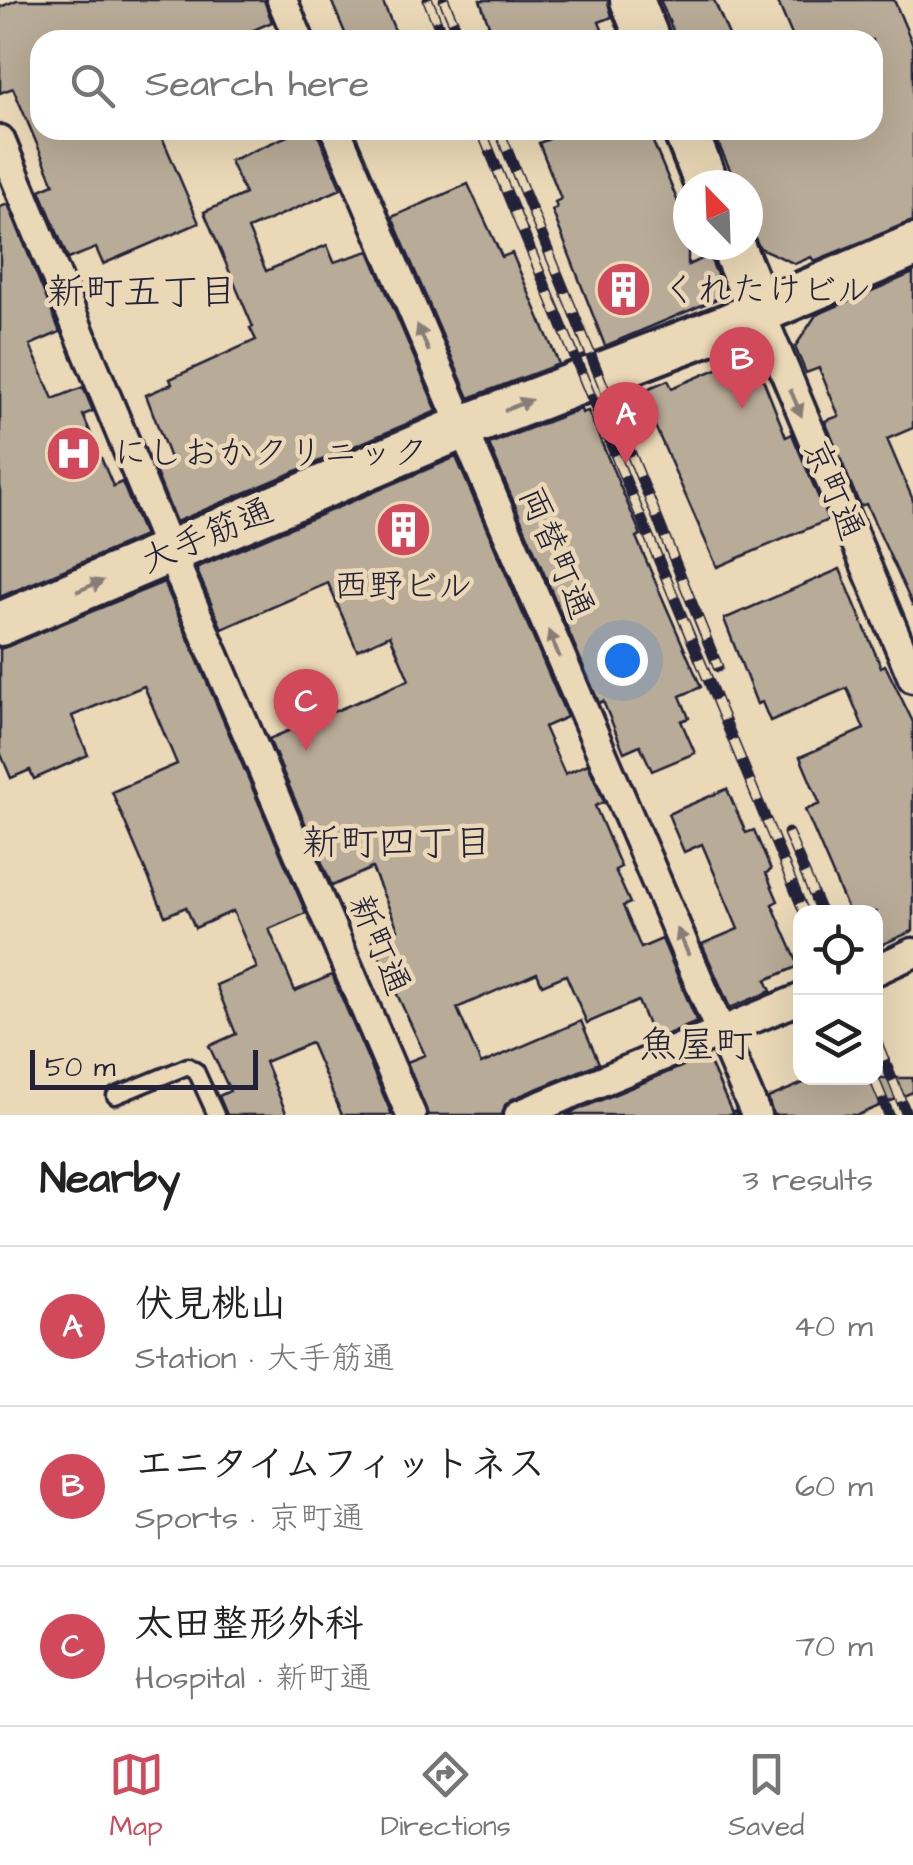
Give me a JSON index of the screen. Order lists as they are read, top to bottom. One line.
{"streets":{"main road":["京町通","大手筋通"],"street":["両替町通","新町通"]},"crossings":[["京町通","大手筋通"],["大手筋通","両替町通"],["大手筋通","新町通"]],"one_way":["京町通","大手筋通","両替町通"],"districts":["新町五丁目","新町四丁目","魚屋町"],"places":{"building":["くれたけビル","西野ビル"],"hospital":["にしおかクリニック"]},"scale_bar":"50 m","north":"top left","page":{"search":"Search here","pins":["B","A","C"],"scale":"50 m","heading":["Nearby","3 results"],"list":[{"mark":"A","name":"伏見桃山","note":"Station · 大手筋通","value":"40 m"},{"mark":"B","name":"エニタイムフィットネス","note":"Sports · 京町通","value":"60 m"},{"mark":"C","name":"太田整形外科","note":"Hospital · 新町通","value":"70 m"}],"nav":["Map","Directions","Saved"]}}
